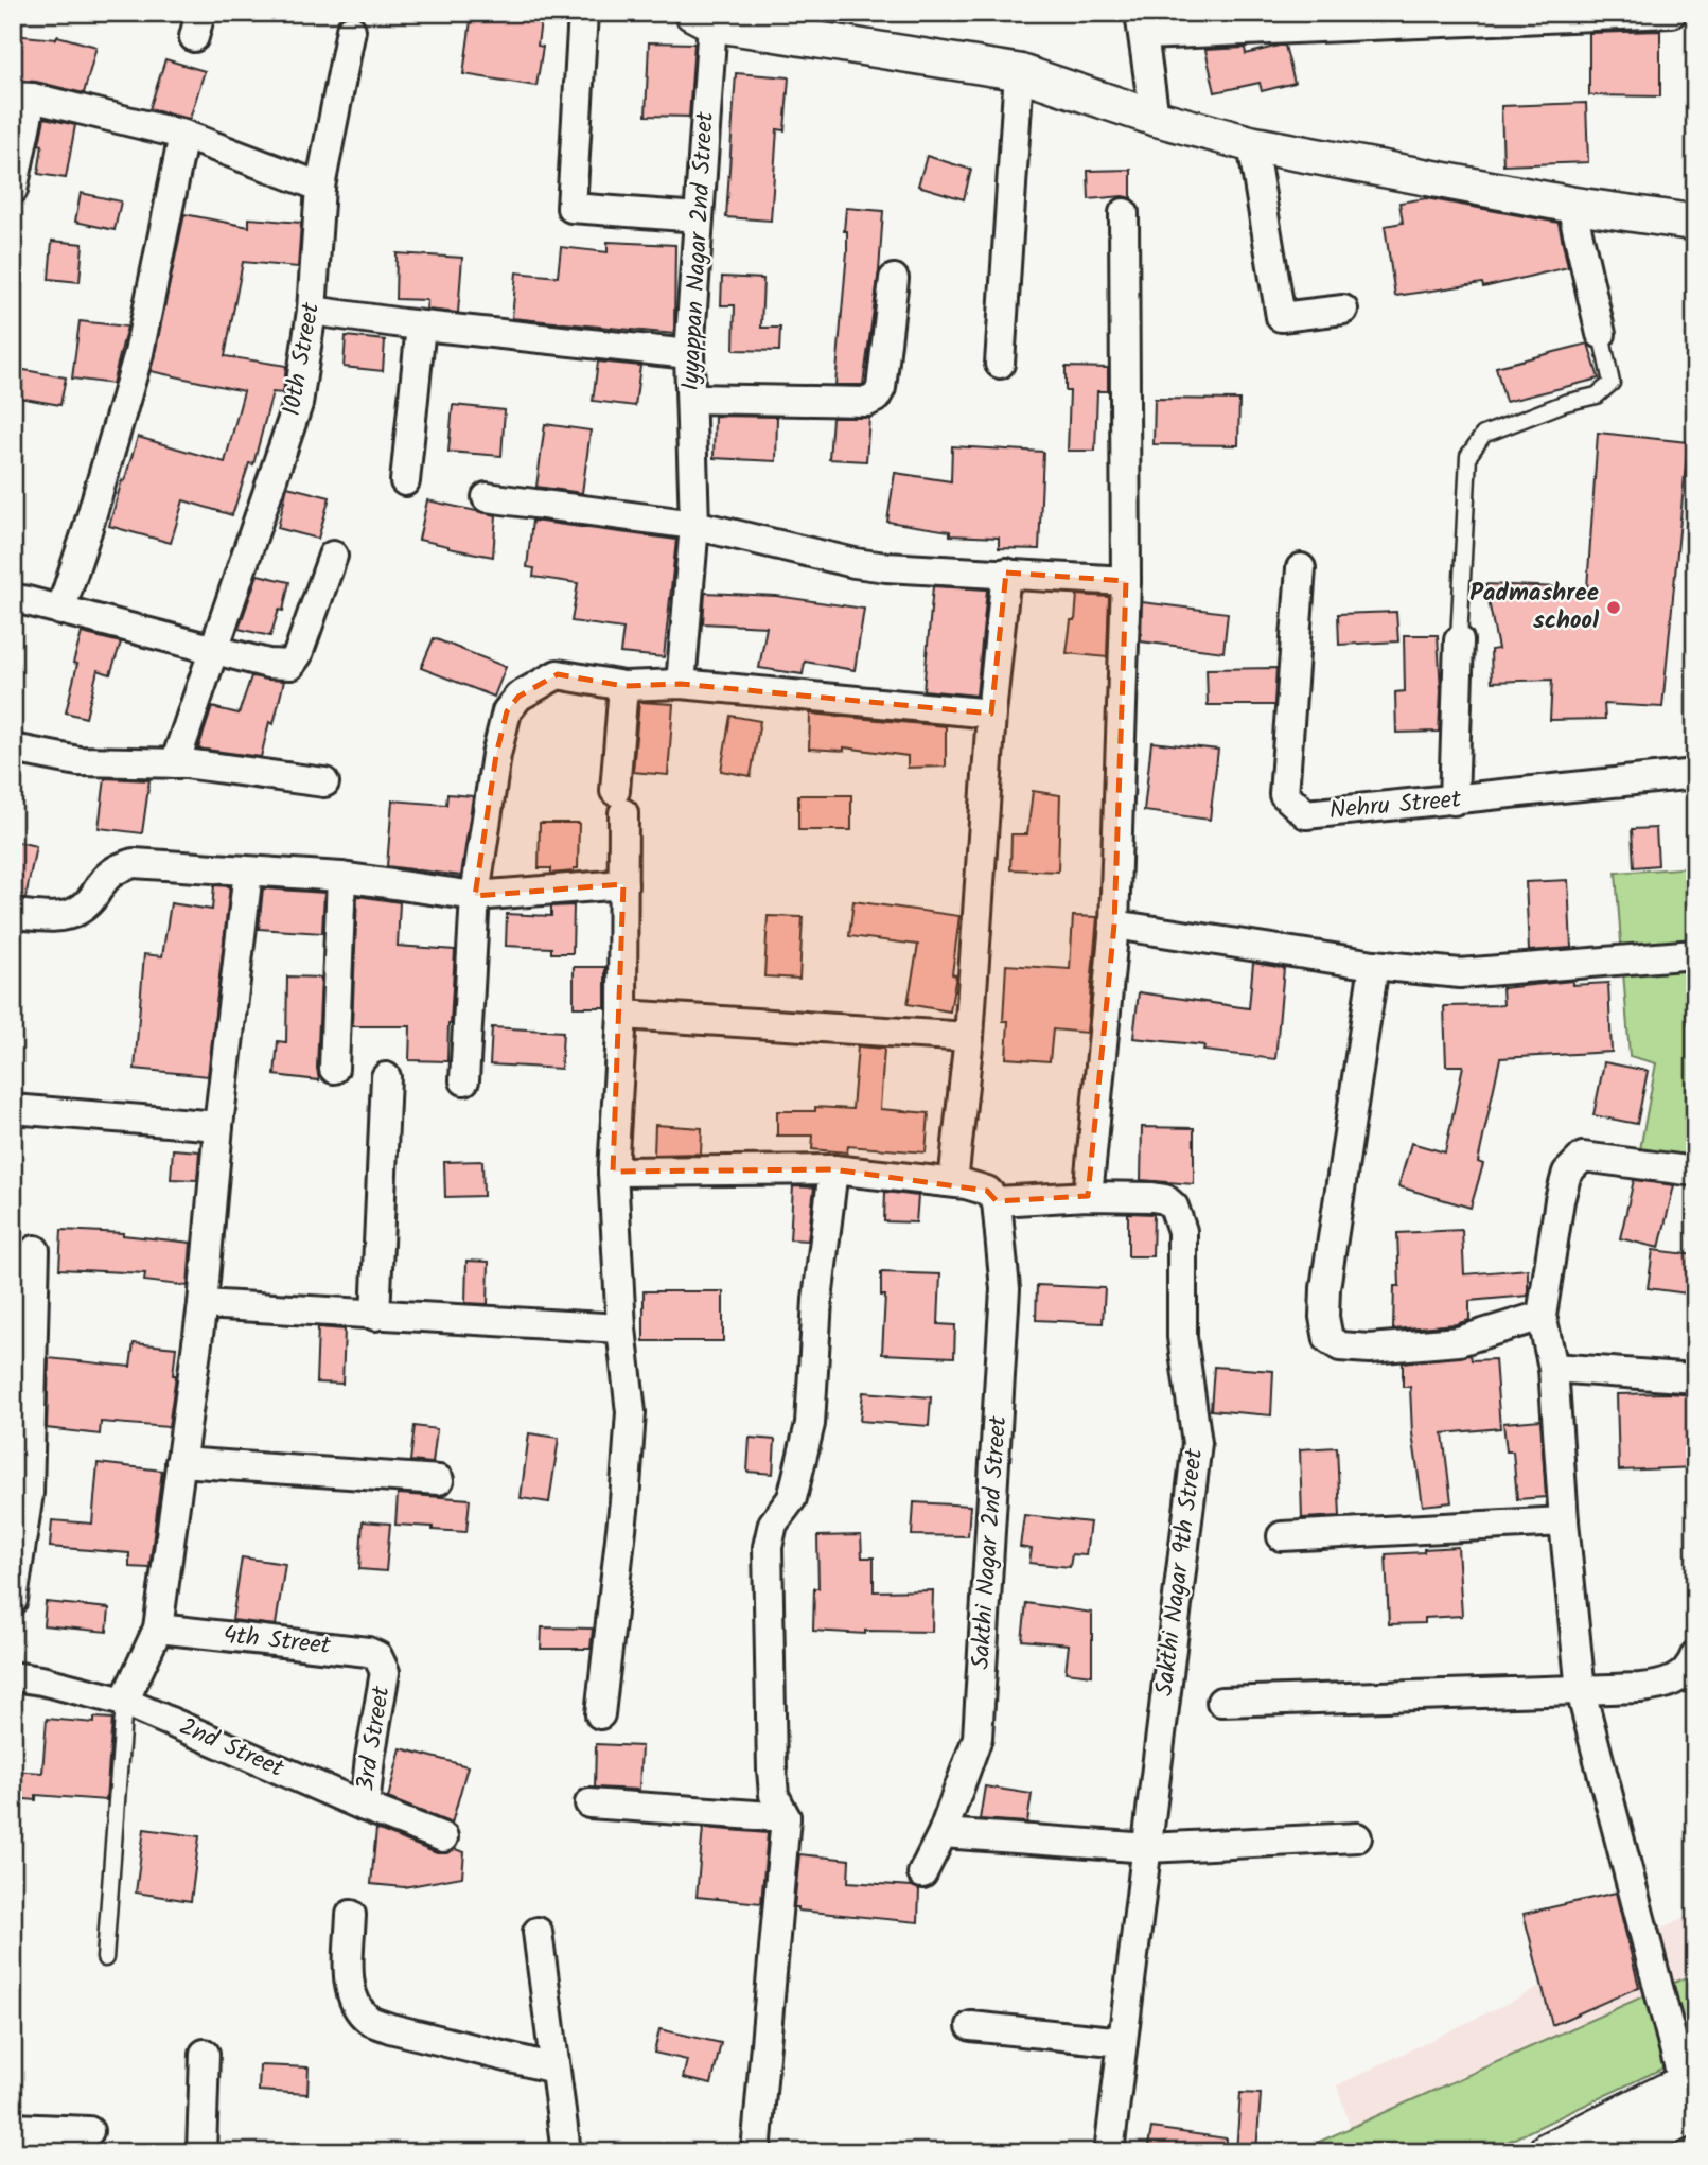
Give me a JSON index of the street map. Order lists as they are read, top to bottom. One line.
{"streets":{"street":["Iyyappan Nagar 2nd Street","10th Street","Nehru Street","Sakthi Nagar 2nd Street","Sakthi Nagar 9th Street","4th Street","3rd Street","2nd Street"]},"crossings":[["Sakthi Nagar 2nd Street","Sakthi Nagar 9th Street"],["4th Street","3rd Street"],["3rd Street","2nd Street"]],"places":["Padmashree school"]}
